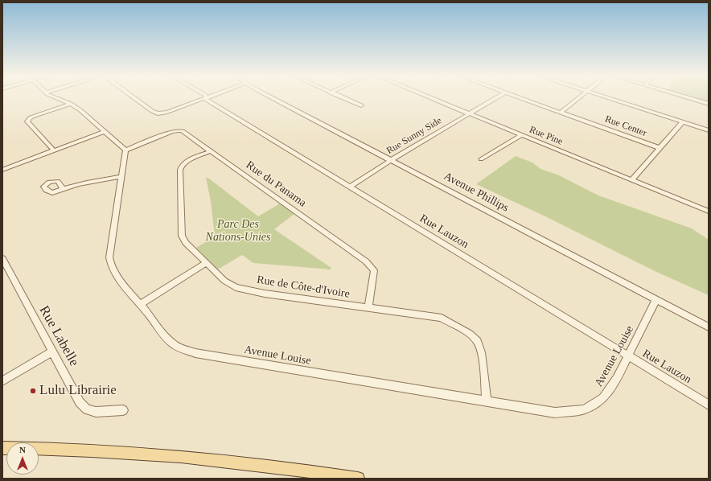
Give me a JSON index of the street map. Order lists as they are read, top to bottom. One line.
{"streets":{"street":["Rue Center","Rue Sunny Side","Rue Pine","Rue du Panama","Avenue Phillips","Rue Lauzon","Rue de Côte-d'Ivoire","Rue Labelle","Avenue Louise"]},"crossings":[["Rue Sunny Side","Rue Pine"],["Rue Sunny Side","Avenue Phillips"],["Rue Sunny Side","Rue Lauzon"],["Rue du Panama","Rue de Côte-d'Ivoire"],["Rue du Panama","Avenue Louise"],["Avenue Phillips","Avenue Louise"],["Rue Lauzon","Avenue Louise"],["Rue de Côte-d'Ivoire","Avenue Louise"]],"parks":["Parc Des Nations-Unies"],"places":["Lulu Librairie"],"north":"top"}
